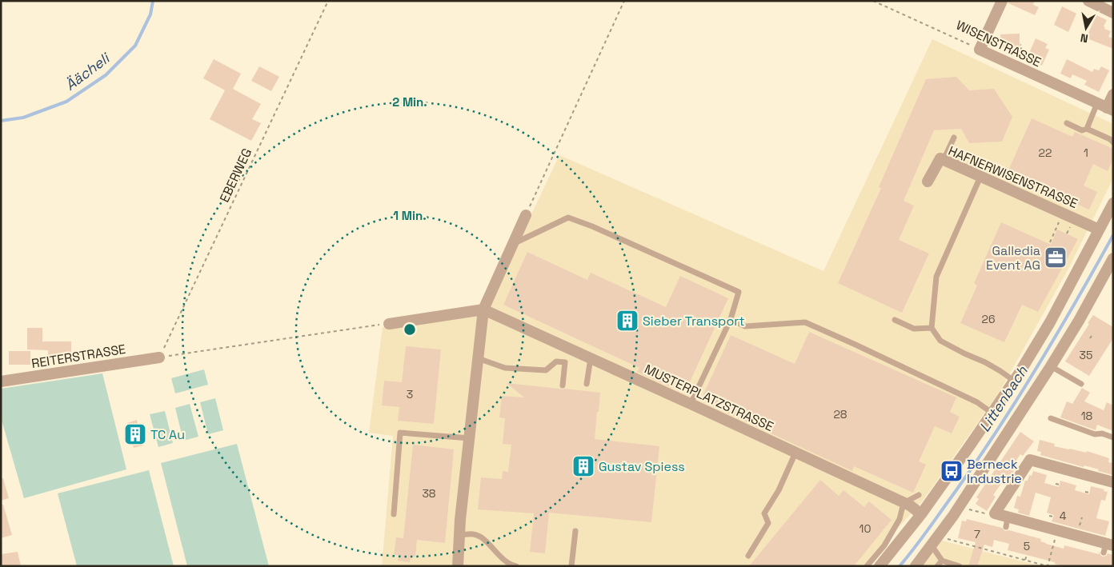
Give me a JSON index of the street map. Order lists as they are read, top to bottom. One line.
{"streets":{"street":["WISENSTRASSE","HAFNERWISENSTRASSE","REITERSTRASSE","MUSTERPLATZSTRASSE"],"path":["EBERWEG"]},"crossings":[["EBERWEG","REITERSTRASSE"]],"water":["Äächeli","Littenbach"],"places":{"office":["Galledia Event AG"],"building":["Sieber Transport","TC Au","Gustav Spiess"],"bus stop":["Berneck Industrie"]},"house_numbers":["22","1","26","35","3","28","18","38","4","10","7","5"],"north":"bottom","rings":["2 Min.","1 Min."]}
